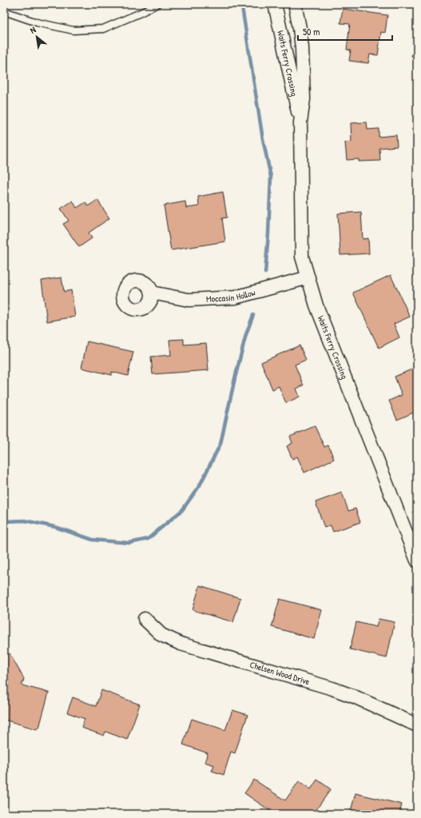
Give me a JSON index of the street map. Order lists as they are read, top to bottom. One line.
{"streets":{"street":["Waits Ferry Crossing","Moccasin Hollow","Chelsen Wood Drive"]},"crossings":[["Waits Ferry Crossing","Moccasin Hollow"]],"scale_bar":"50 m","north":"top left"}
